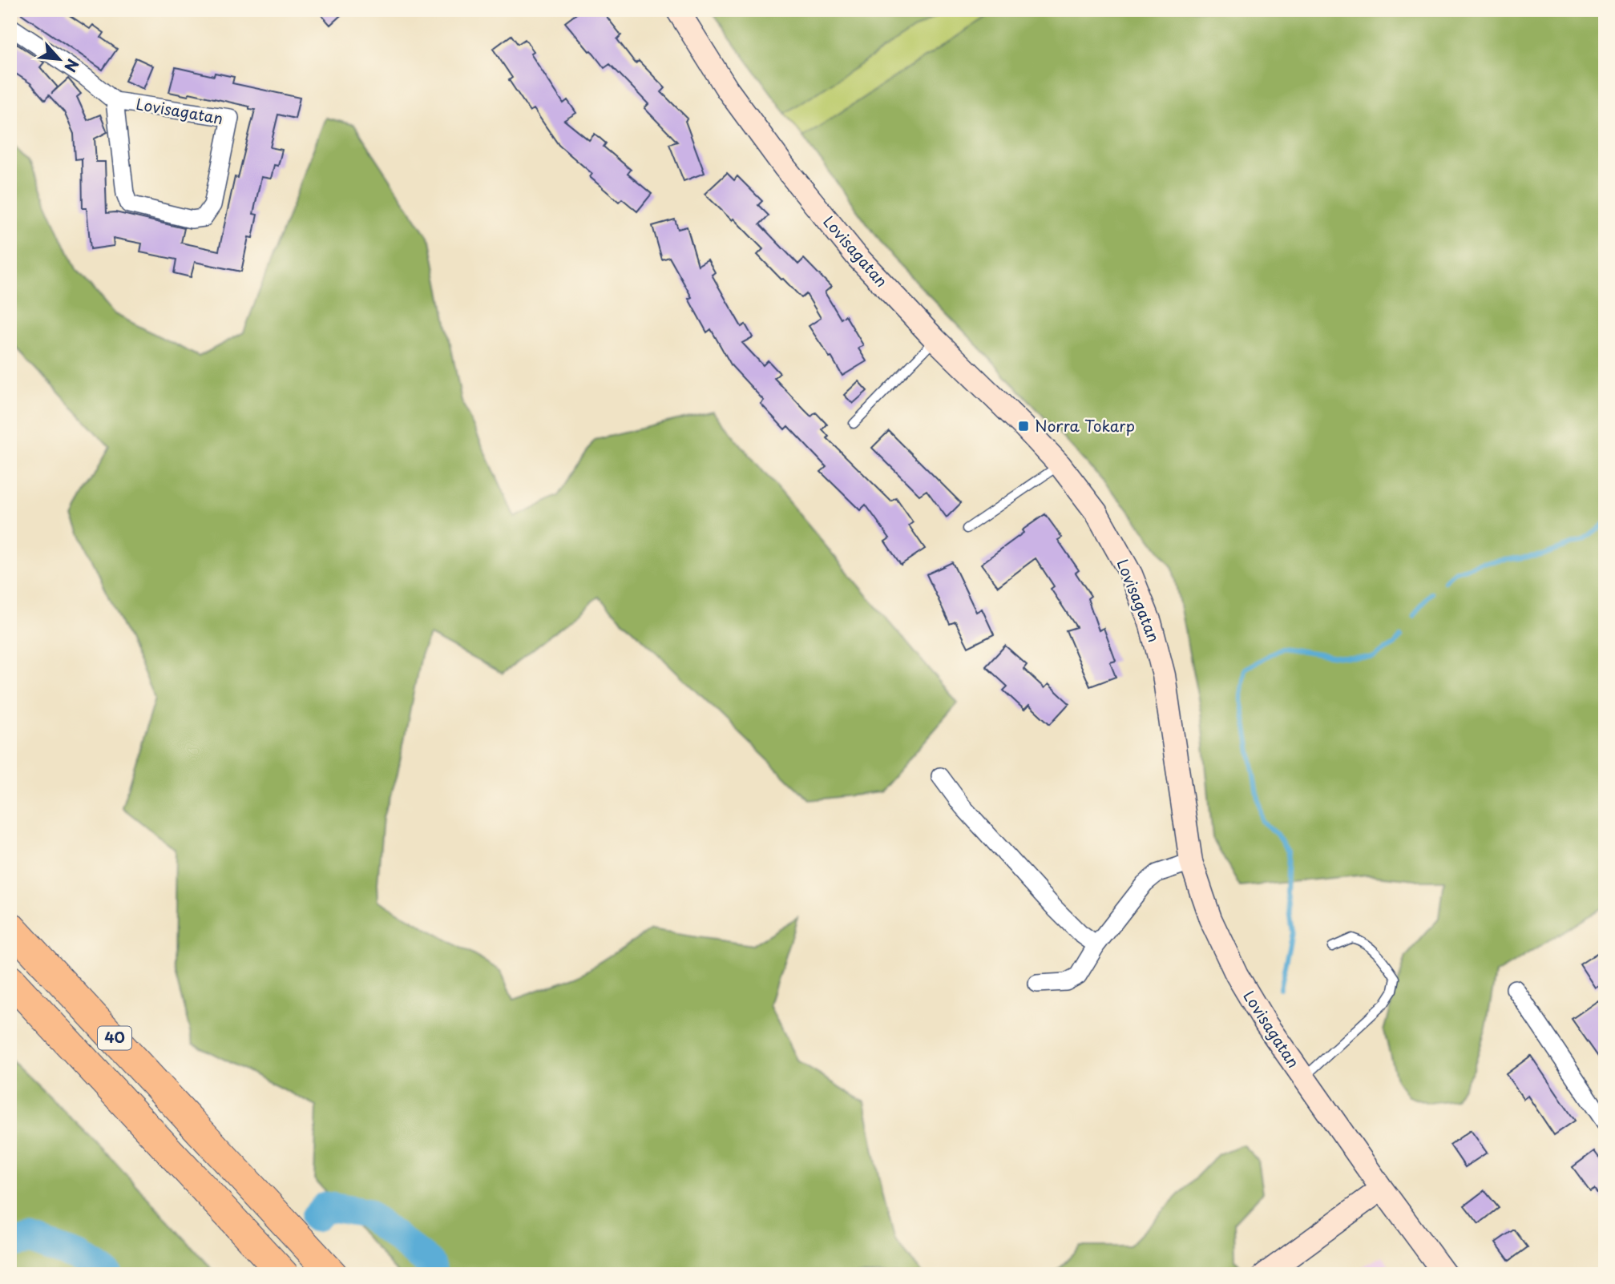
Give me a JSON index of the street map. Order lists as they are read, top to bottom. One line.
{"streets":{"highway":["40"],"street":["Lovisagatan"]},"places":{"transit":["Norra Tokarp"]},"north":"bottom right"}
